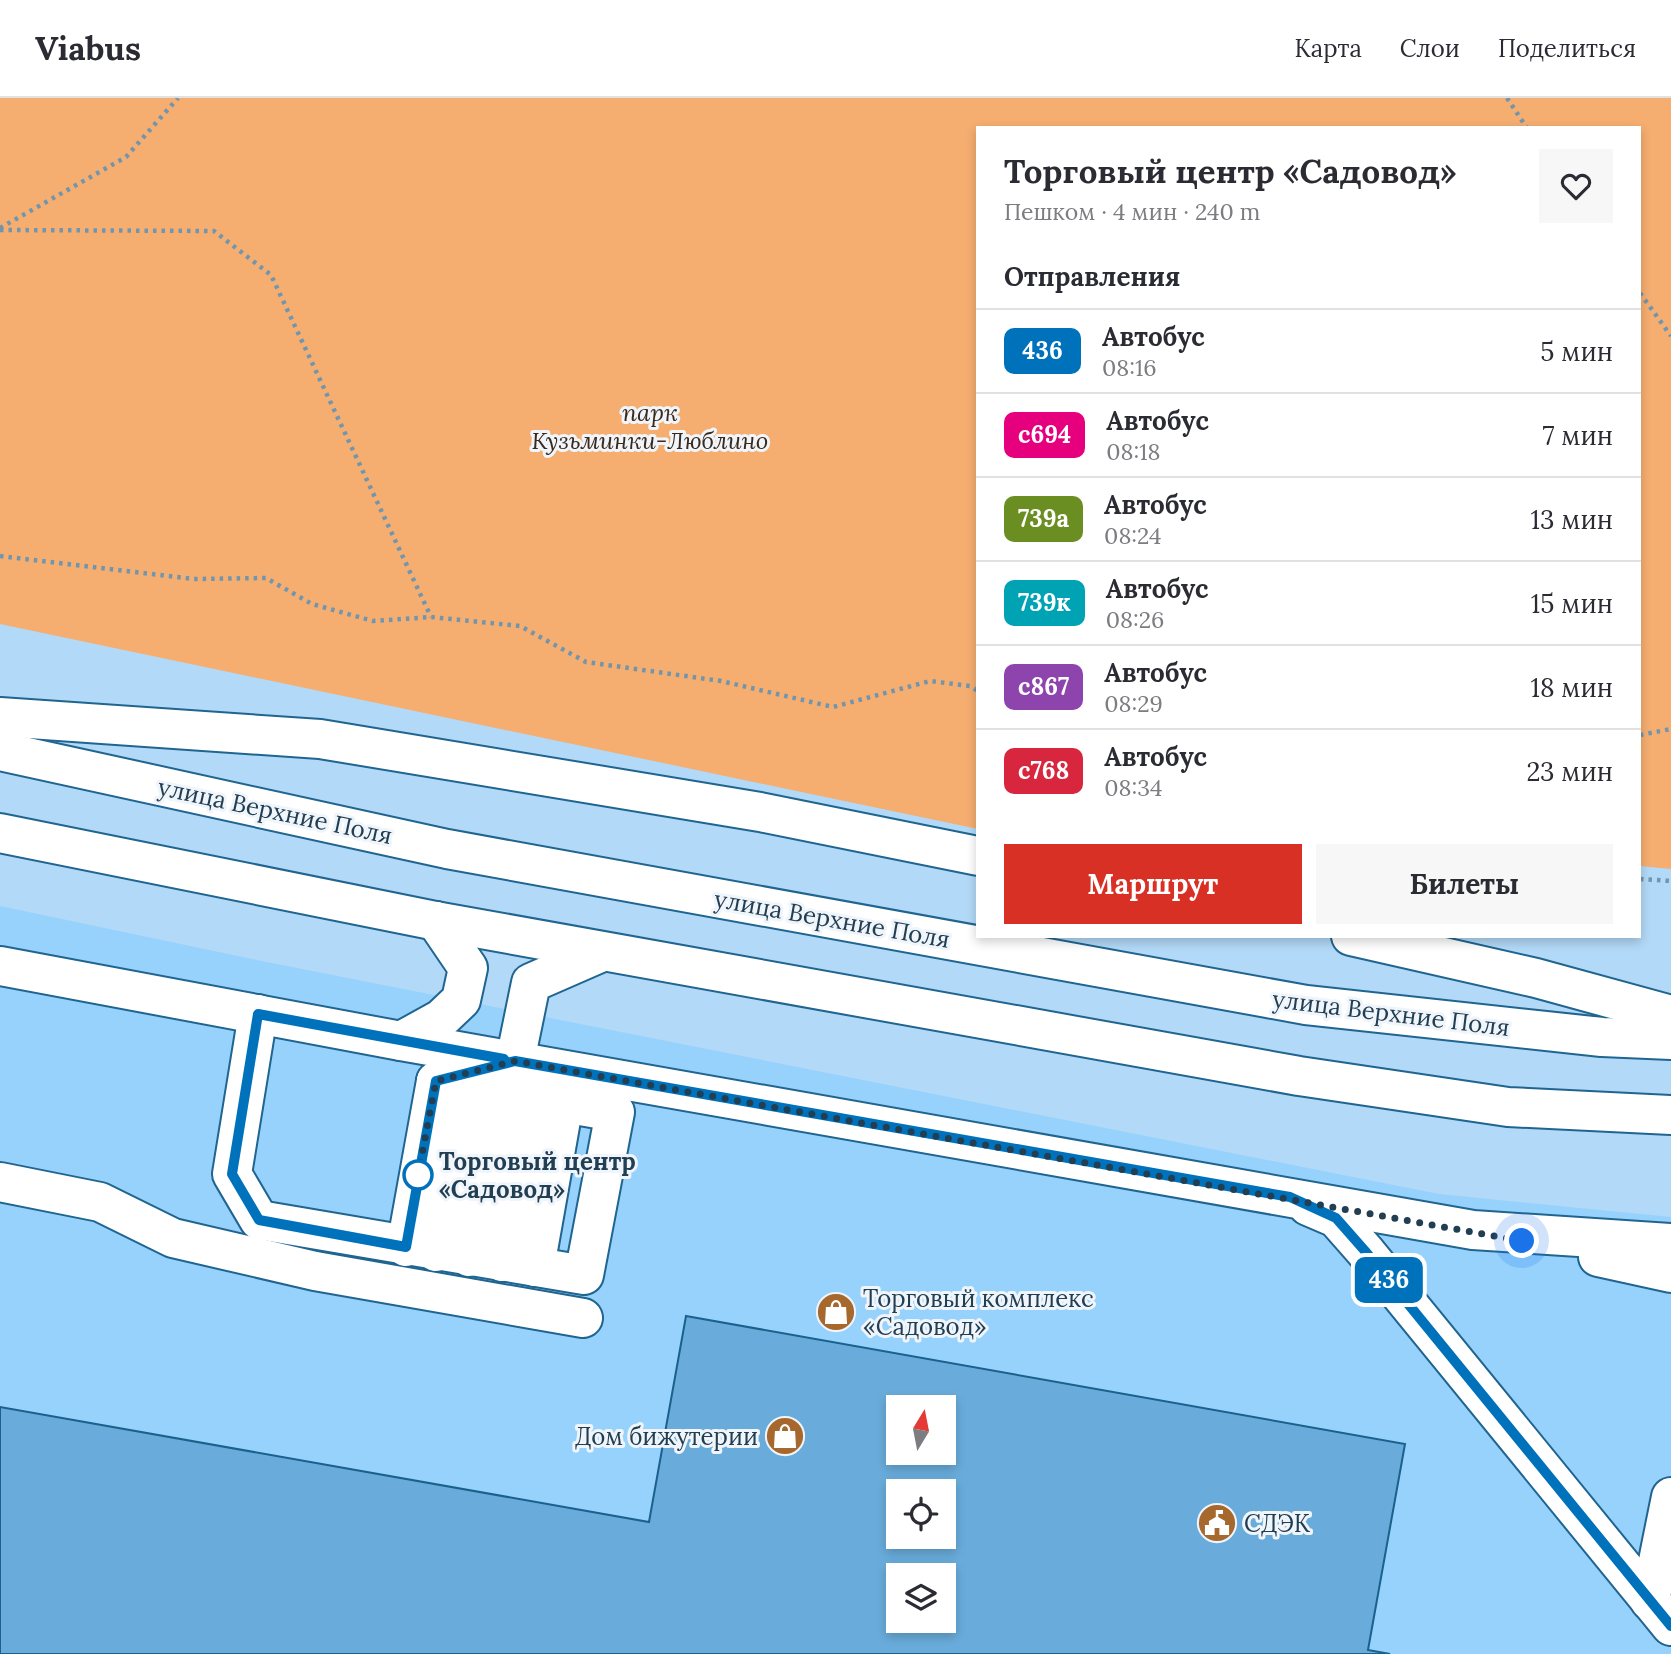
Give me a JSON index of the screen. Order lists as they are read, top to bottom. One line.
{"streets":{"main road":["улица Верхние Поля"]},"parks":["парк Кузьминки-Люблино"],"places":{"other":["Торговый центр «Садовод»"],"shop":["Торговый комплекс «Садовод»","Дом бижутерии"],"public building":["СДЭК"]},"lines":["bus line 436"],"north":"top","page":{"header":"Viabus","nav":["Карта","Слои","Поделиться"],"on_map":"436","heading":[["Торговый центр «Садовод»","Пешком · 4 мин · 240 m"],"Отправления"],"list":[{"mark":"436","name":"Автобус","note":"08:16","value":"5 мин"},{"mark":"с694","name":"Автобус","note":"08:18","value":"7 мин"},{"mark":"739а","name":"Автобус","note":"08:24","value":"13 мин"},{"mark":"739к","name":"Автобус","note":"08:26","value":"15 мин"},{"mark":"с867","name":"Автобус","note":"08:29","value":"18 мин"},{"mark":"с768","name":"Автобус","note":"08:34","value":"23 мин"}],"buttons":["Маршрут","Билеты"]}}
